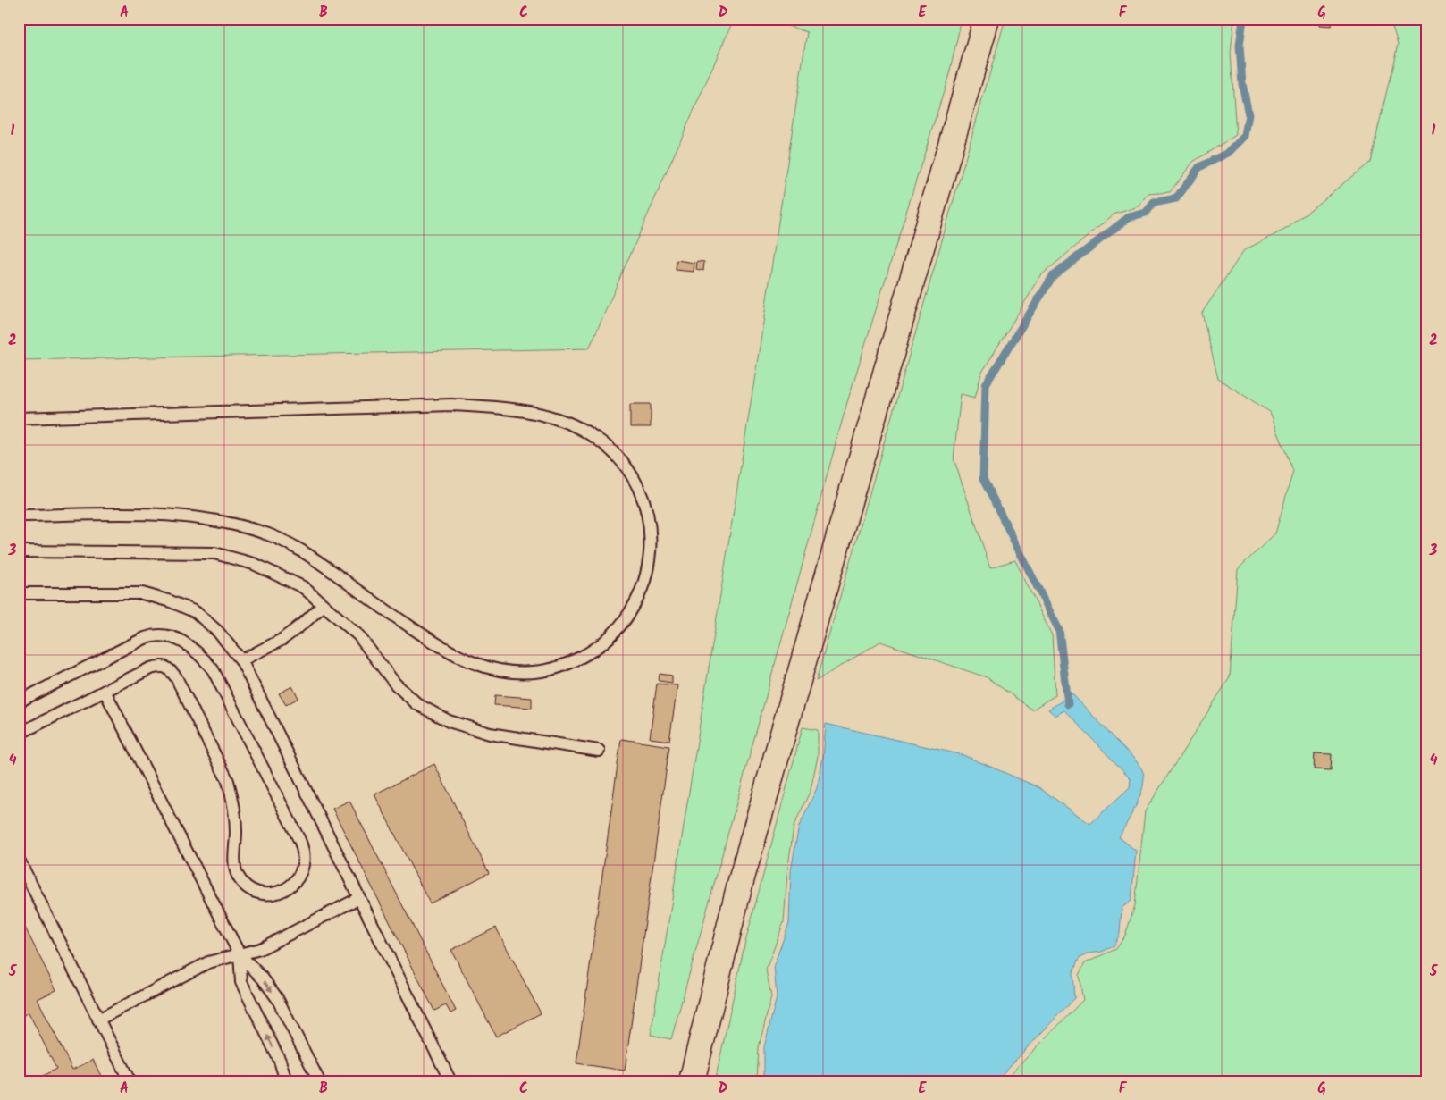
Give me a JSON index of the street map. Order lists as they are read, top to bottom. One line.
{"grid":{"columns":["A","B","C","D","E","F","G"],"rows":["1","2","3","4","5"]}}
